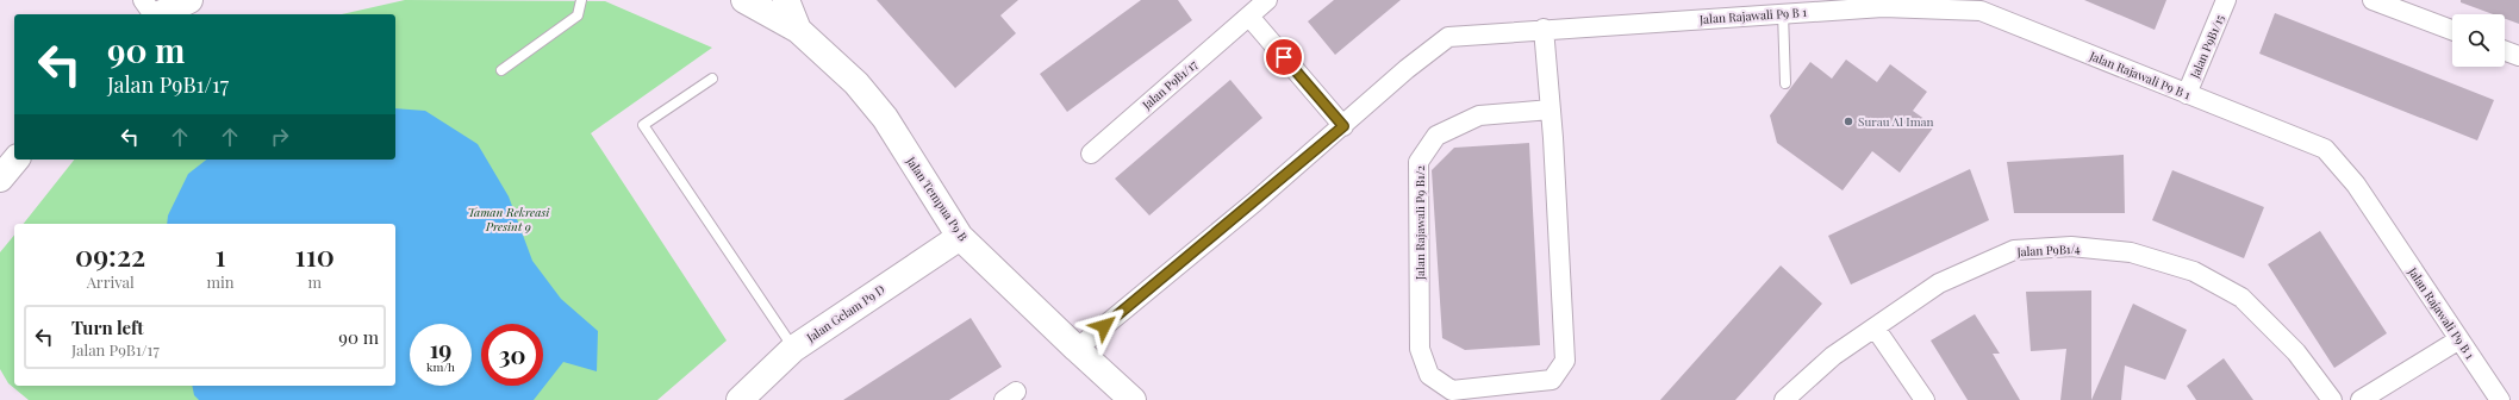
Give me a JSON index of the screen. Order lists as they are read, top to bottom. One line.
{"streets":{"street":["Jalan Rajawali P9 B 1","Jalan P9B1/15","Jalan P9B1/17","Jalan Tempua P9 B","Jalan Rajawali P9 B1/2","Jalan P9B1/4","Jalan Gelam P9 D"]},"crossings":[["Jalan Rajawali P9 B 1","Jalan P9B1/15"],["Jalan Rajawali P9 B 1","Jalan Tempua P9 B"],["Jalan Rajawali P9 B 1","Jalan Rajawali P9 B1/2"],["Jalan Tempua P9 B","Jalan Gelam P9 D"]],"parks":["Taman Rekreasi Presint 9"],"places":["Surau Al Iman"],"page":{"turn":["90 m","Jalan P9B1/17"],"eta":["09:22","Arrival","1","min","110","m"],"list":[{"name":"Turn left","note":"Jalan P9B1/17","value":"90 m"}],"speed":"19 km/h","limit":"30"}}
